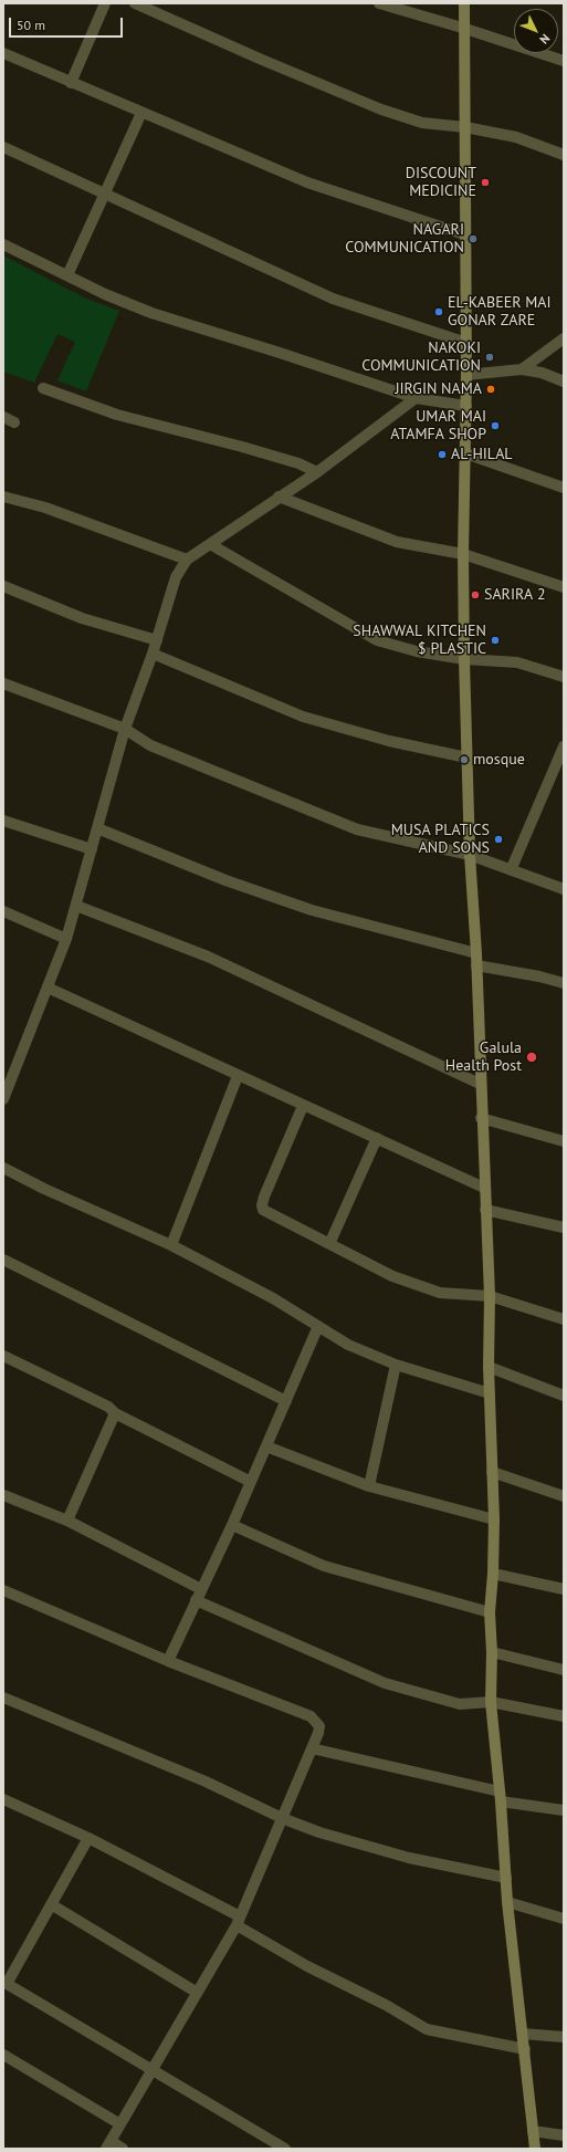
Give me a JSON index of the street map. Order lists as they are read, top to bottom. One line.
{"places":["DISCOUNT MEDICINE","NAGARI COMMUNICATION","EL-KABEER MAI GONAR ZARE","NAKOKI COMMUNICATION","JIRGIN NAMA","UMAR MAI ATAMFA SHOP","AL-HILAL","SARIRA 2","SHAWWAL KITCHEN $ PLASTIC","mosque","MUSA PLATICS AND SONS","Galula Health Post"],"scale_bar":"50 m","north":"bottom right"}
